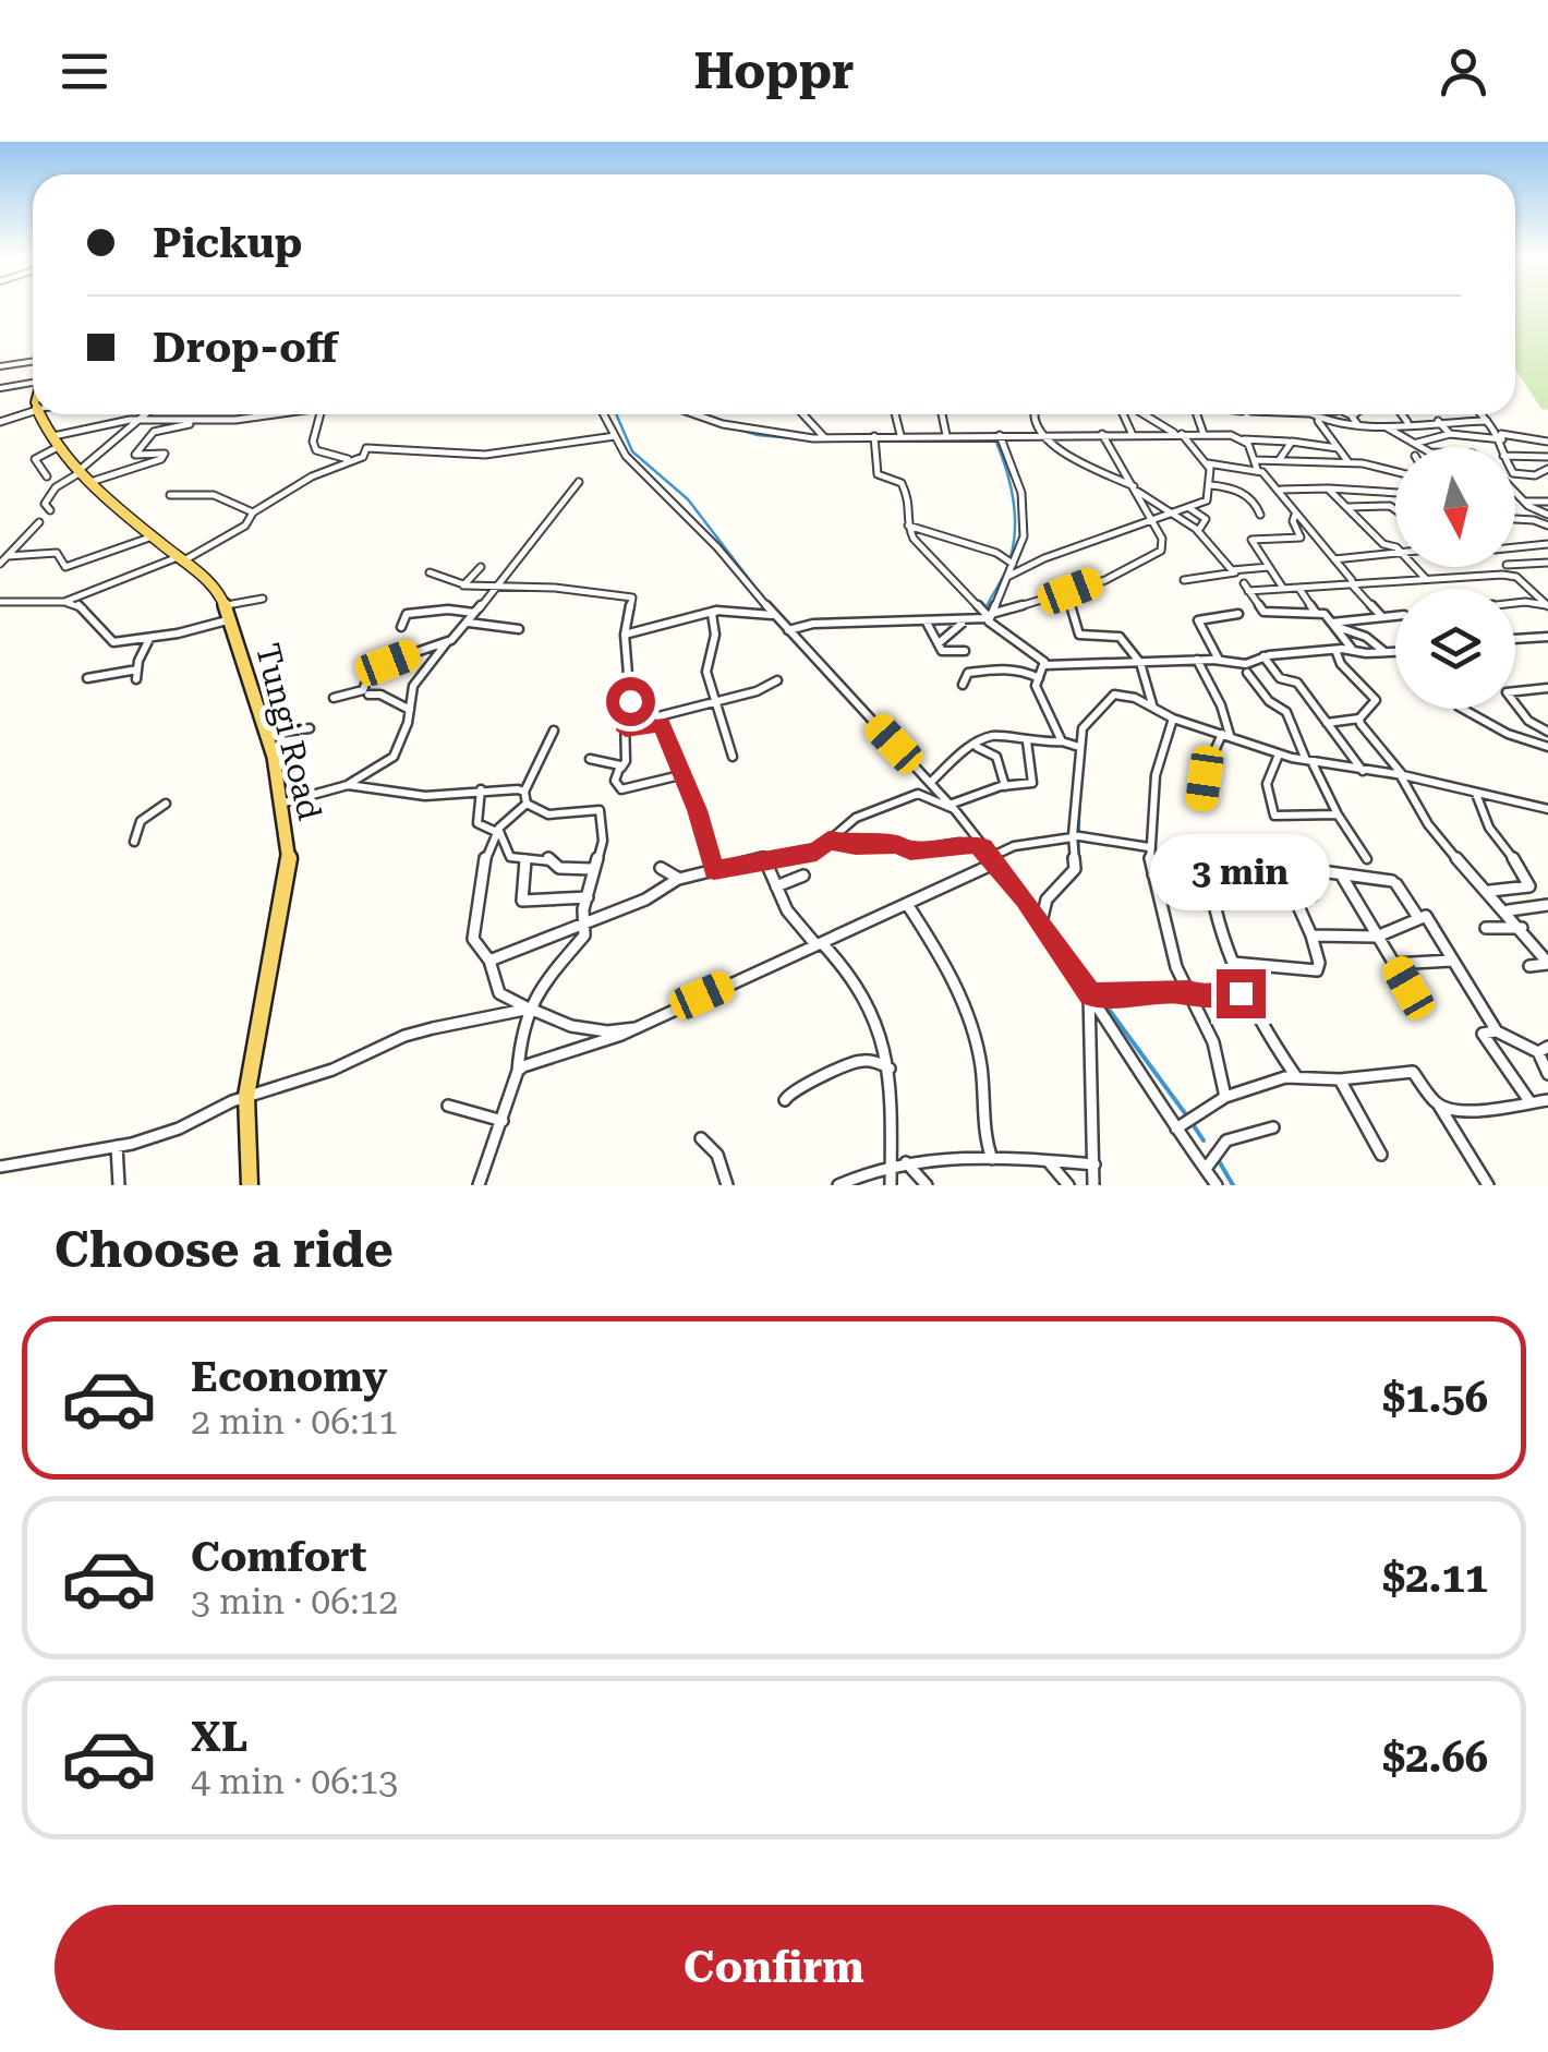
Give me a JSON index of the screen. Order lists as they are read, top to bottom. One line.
{"streets":{"main road":["Tungi Road"]},"north":"bottom","page":{"header":"Hoppr","banner":["Pickup","Drop-off"],"bubble":"3 min","heading":"Choose a ride","list":[{"name":"Economy","note":"2 min · 06:11","value":"$1.56"},{"name":"Comfort","note":"3 min · 06:12","value":"$2.11"},{"name":"XL","note":"4 min · 06:13","value":"$2.66"}],"buttons":"Confirm"}}
